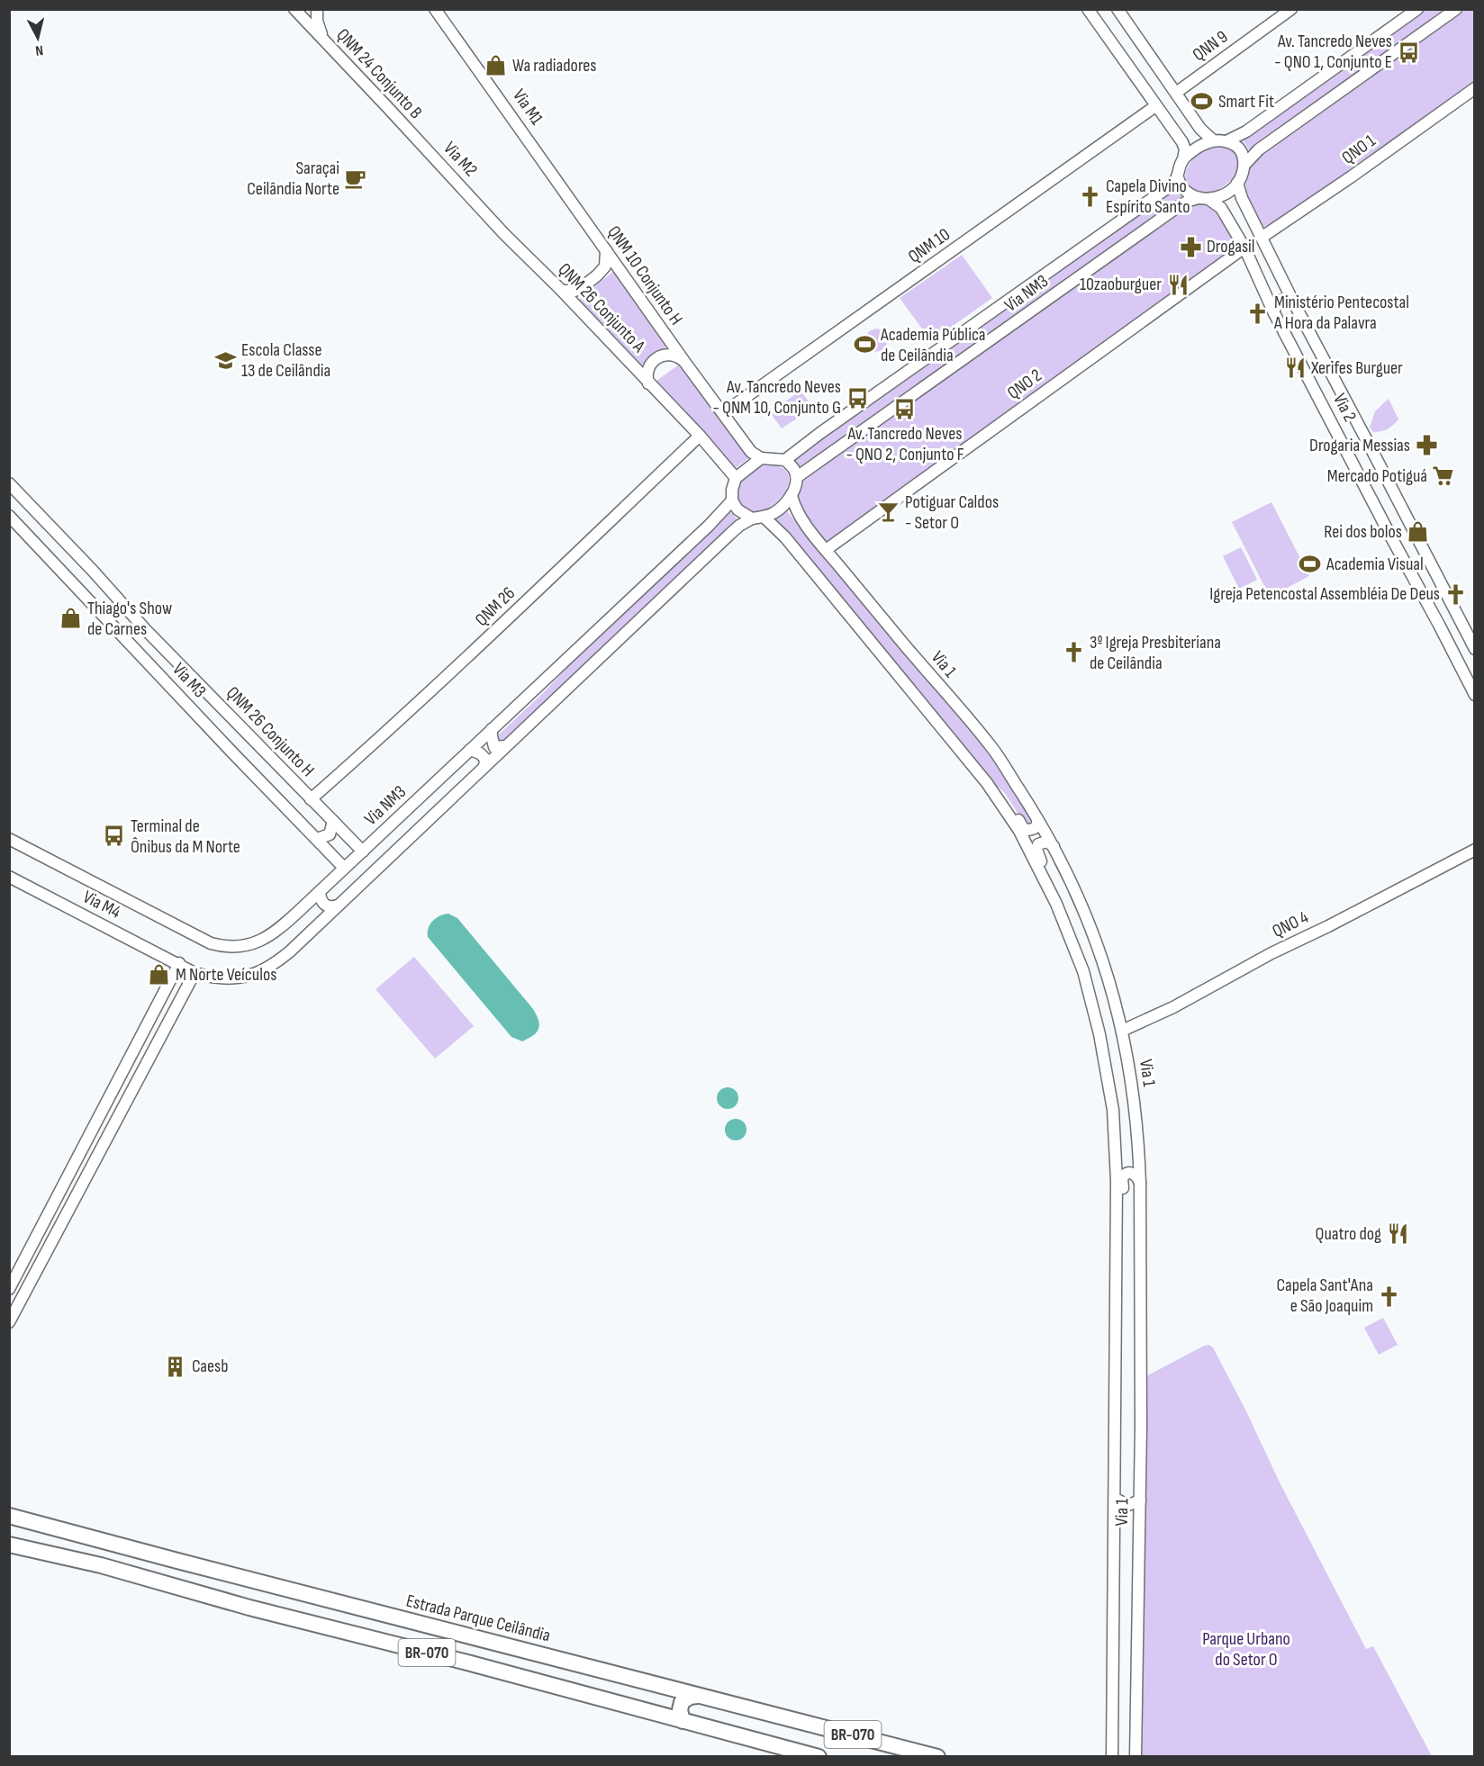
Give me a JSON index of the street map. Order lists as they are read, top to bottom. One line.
{"streets":{"highway":["Estrada Parque Ceilândia","BR-070"],"main road":["QNN 9","QNM 24 Conjunto B","Via M1","QNO 1","Via M2","QNM 10","QNM 10 Conjunto H","Via NM3","QNM 26 Conjunto A","QNO 2","Via 2","QNM 26","Via 1","Via M3","QNM 26 Conjunto H","Via M4","QNO 4"]},"crossings":[["QNM 24 Conjunto B","Via M2"],["Via M1","QNM 10 Conjunto H"],["QNO 1","Via 2"],["Via M2","QNM 26 Conjunto A"],["QNM 10","QNM 10 Conjunto H"],["Via NM3","Via 2"],["Via NM3","Via 1"],["Via NM3","Via M3"],["QNM 26 Conjunto A","QNM 26"],["QNO 2","Via 2"],["QNO 2","Via 1"],["QNM 26","QNM 26 Conjunto H"],["Via 1","QNO 4"]],"parks":["Parque Urbano do Setor O"],"places":{"bus stop":["Av. Tancredo Neves - QNO 1, Conjunto E","Av. Tancredo Neves - QNM 10, Conjunto G","Av. Tancredo Neves - QNO 2, Conjunto F","Terminal de Ônibus da M Norte"],"shop":["Wa radiadores","Rei dos bolos","Thiago's Show de Carnes","M Norte Veículos"],"sports":["Smart Fit","Academia Pública de Ceilândia","Academia Visual"],"cafe":["Saraçai Ceilândia Norte"],"church":["Capela Divino Espírito Santo","Ministério Pentecostal A Hora da Palavra","Igreja Petencostal Assembléia De Deus","3º Igreja Presbiteriana de Ceilândia","Capela Sant'Ana e São Joaquim"],"pharmacy":["Drogasil","Drogaria Messias"],"restaurant":["10zaoburguer","Xerifes Burguer","Quatro dog"],"school or university":["Escola Classe 13 de Ceilândia"],"supermarket":["Mercado Potiguá"],"bar":["Potiguar Caldos - Setor O"],"building":["Caesb"]},"north":"bottom"}
